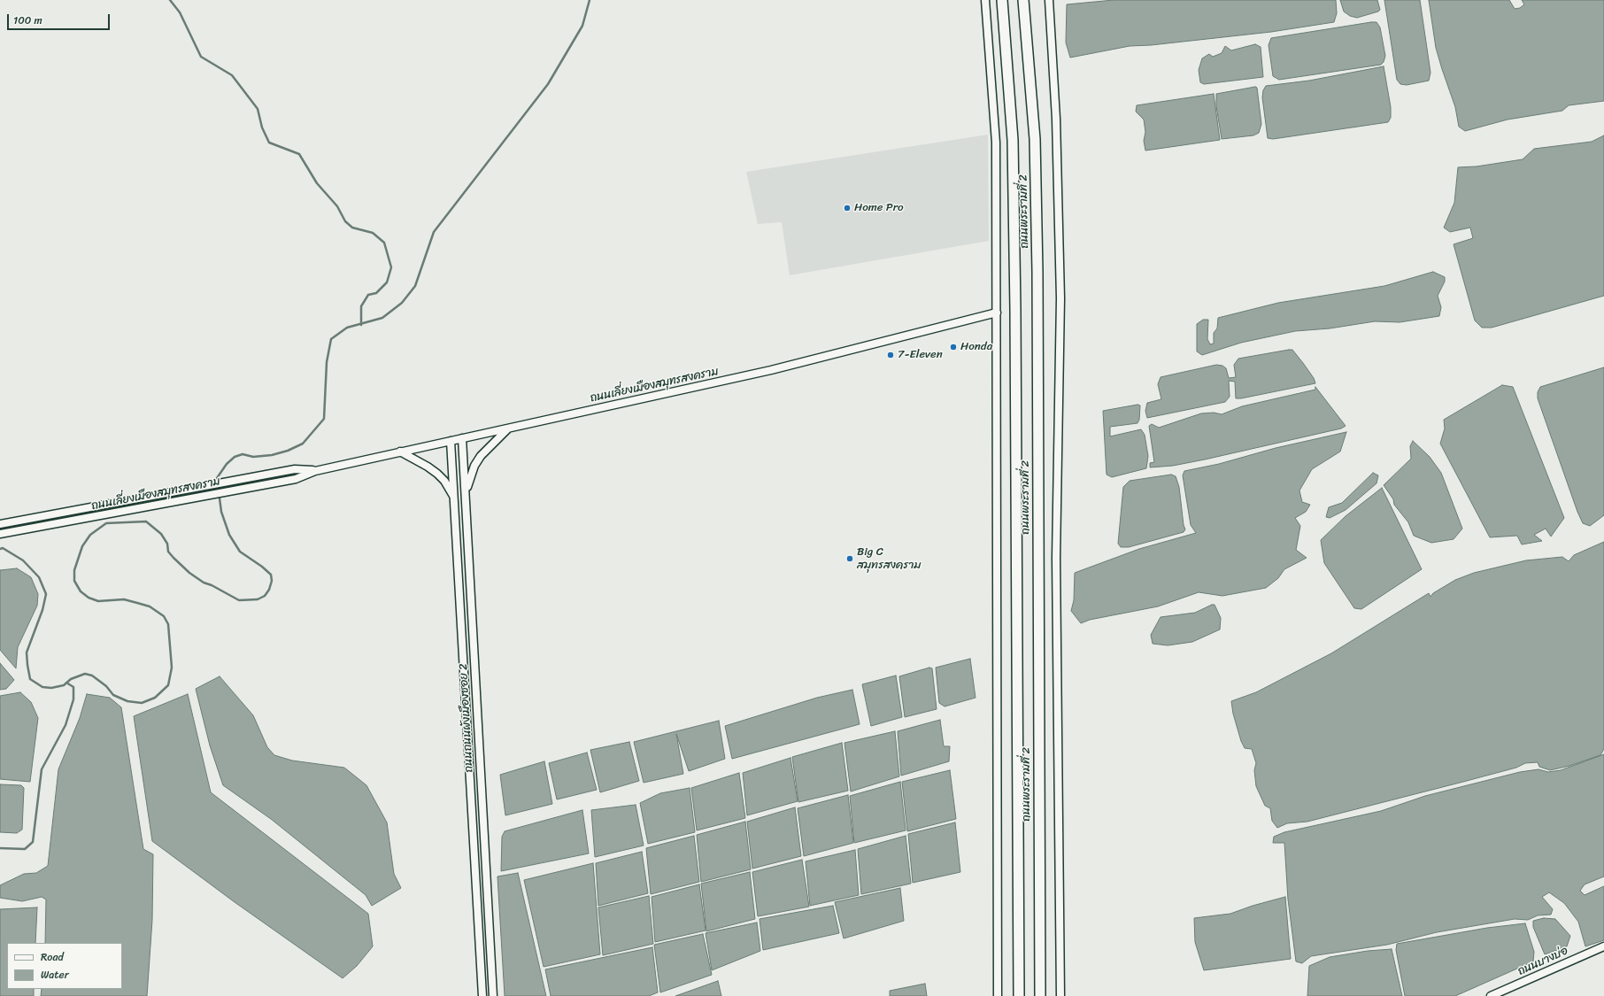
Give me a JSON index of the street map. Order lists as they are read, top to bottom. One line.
{"streets":{"highway":["ถนนพระรามที่ 2"],"main road":["ถนนเลี่ยงเมืองสมุทรสงคราม","ถนนถนนผังเมืองซอย 2","ถนนบางบ่อ"]},"crossings":[["ถนนเลี่ยงเมืองสมุทรสงคราม","ถนนถนนผังเมืองซอย 2"]],"places":["Home Pro","Honda","7-Eleven","Big C สมุทรสงคราม"],"legend":["Road","Water"],"scale_bar":"100 m"}
